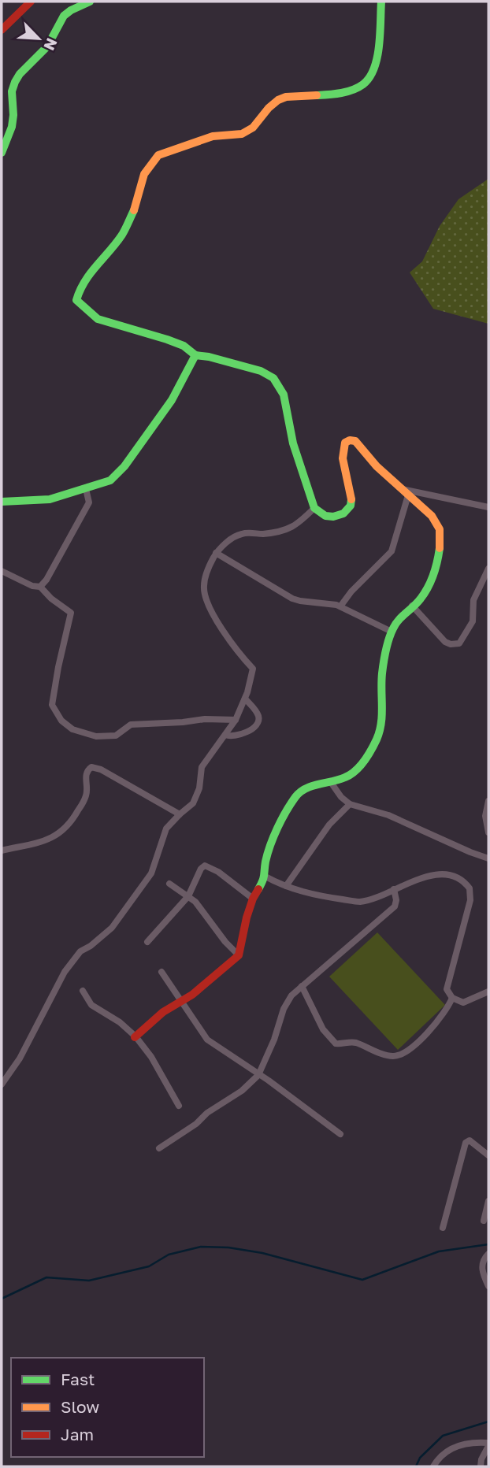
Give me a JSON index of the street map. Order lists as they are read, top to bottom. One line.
{"legend":["Fast","Slow","Jam"],"north":"bottom right"}
